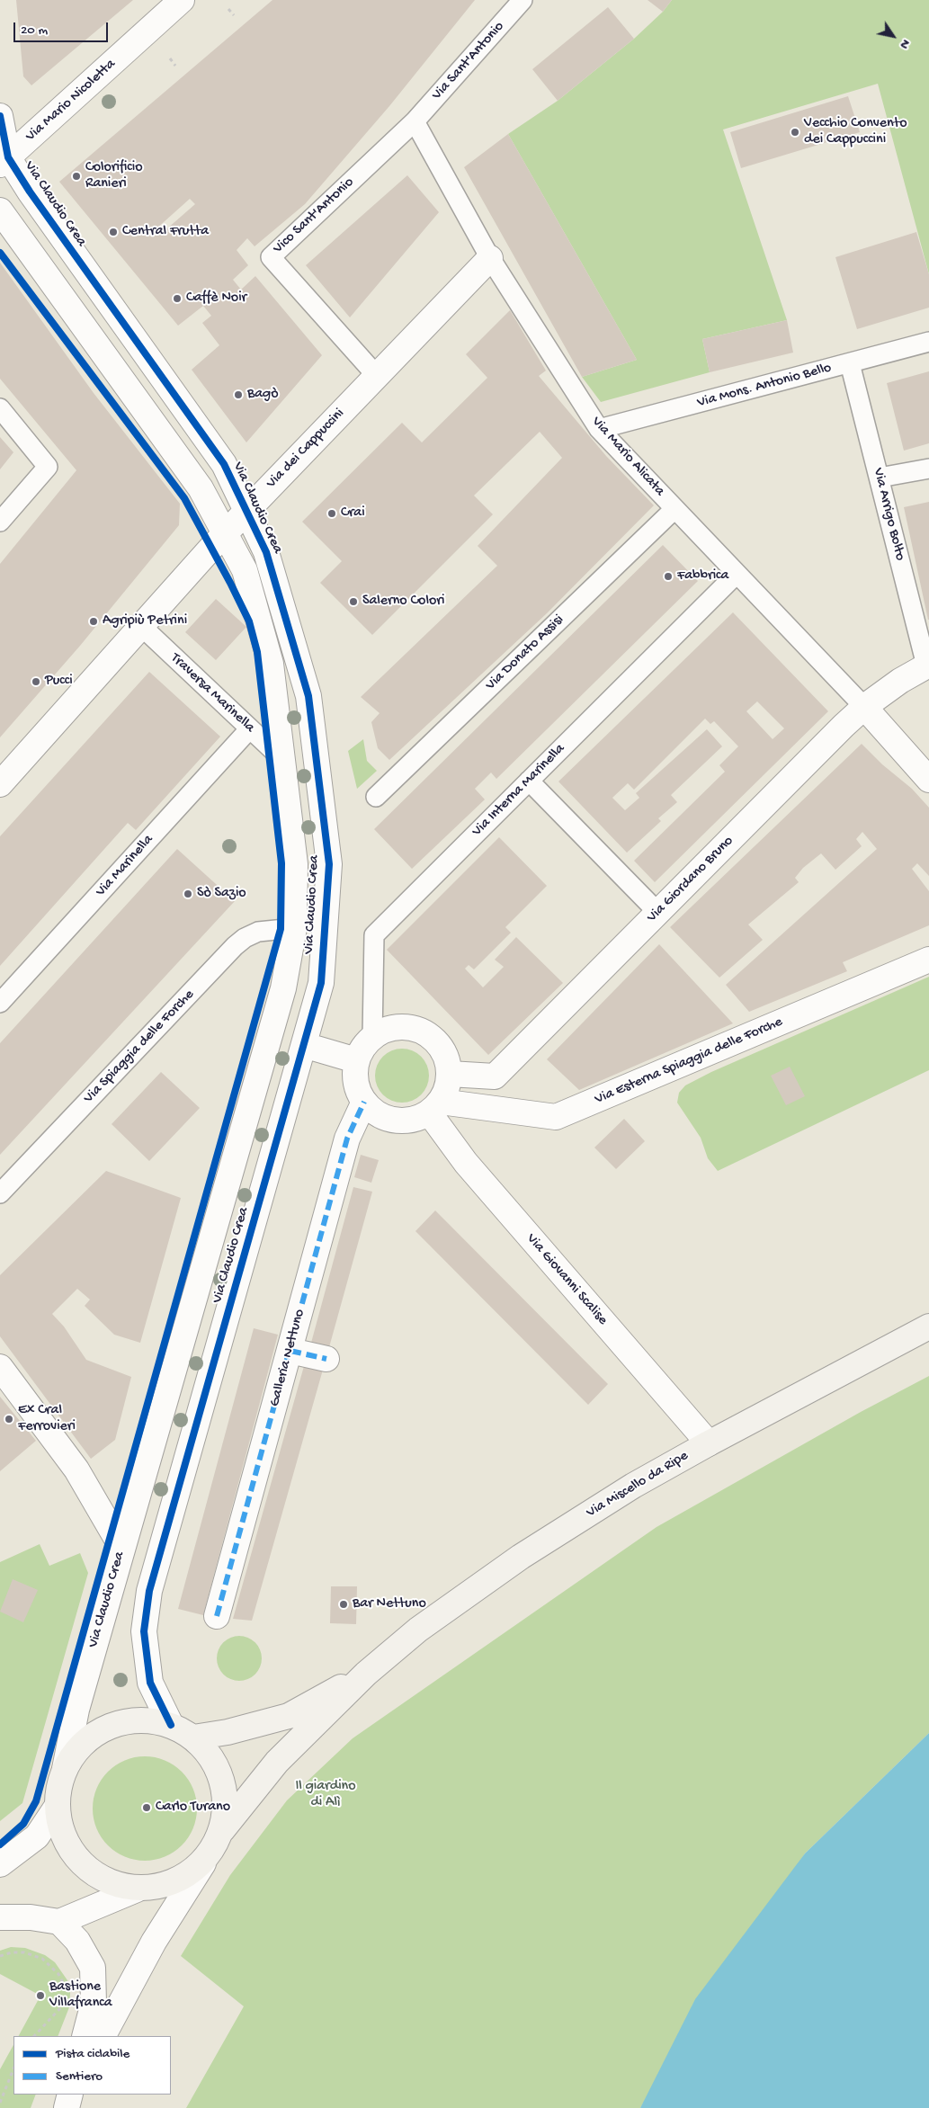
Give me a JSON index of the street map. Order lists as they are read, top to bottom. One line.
{"streets":{"main road":["Via Miscello da Ripe"],"street":["Via Mario Nicoletta","Via Claudio Crea","Via dei Cappuccini","Via Giordano Bruno","Via Esterna Spiaggia delle Forche","Via Giovanni Scalise","Galleria Nettuno"],"lane":["Via Sant'Antonio","Vico Sant'Antonio","Via Mons. Antonio Bello","Via Mario Alicata","Via Arrigo Bolto","Via Donato Assisi","Traversa Marinella","Via Interna Marinella","Via Marinella","Via Spiaggia delle Forche"]},"crossings":[["Via Sant'Antonio","Vico Sant'Antonio"],["Via Sant'Antonio","Via Mario Alicata"],["Via Mario Nicoletta","Via Claudio Crea"],["Via Claudio Crea","Via dei Cappuccini"],["Via Claudio Crea","Traversa Marinella"],["Via Claudio Crea","Via Spiaggia delle Forche"],["Vico Sant'Antonio","Via dei Cappuccini"],["Vico Sant'Antonio","Via Mario Alicata"],["Via Mons. Antonio Bello","Via Mario Alicata"],["Via Mons. Antonio Bello","Via Arrigo Bolto"],["Via dei Cappuccini","Via Mario Alicata"],["Via dei Cappuccini","Traversa Marinella"],["Via Mario Alicata","Via Donato Assisi"],["Via Mario Alicata","Via Interna Marinella"],["Via Mario Alicata","Via Giordano Bruno"],["Via Arrigo Bolto","Via Giordano Bruno"],["Traversa Marinella","Via Marinella"],["Via Interna Marinella","Via Giordano Bruno"],["Via Interna Marinella","Via Esterna Spiaggia delle Forche"],["Via Interna Marinella","Via Giovanni Scalise"],["Via Interna Marinella","Galleria Nettuno"],["Via Giordano Bruno","Via Esterna Spiaggia delle Forche"],["Via Giordano Bruno","Via Giovanni Scalise"],["Via Giordano Bruno","Galleria Nettuno"],["Via Esterna Spiaggia delle Forche","Via Giovanni Scalise"],["Via Esterna Spiaggia delle Forche","Galleria Nettuno"],["Via Giovanni Scalise","Galleria Nettuno"],["Via Giovanni Scalise","Via Miscello da Ripe"]],"parks":["Il giardino di Alì"],"places":["Vecchio Convento dei Cappuccini","Colorificio Ranieri","Central Frutta","Caffè Noir","Bagò","Crai","Fabbrica","Salerno Colori","Agripiù Petrini","Pucci","Sò Sazio","Ex Cral Ferrovieri","Bar Nettuno","Carlo Turano","Bastione Villafranca"],"legend":["Pista ciclabile","Sentiero"],"scale_bar":"20 m","north":"bottom right"}
